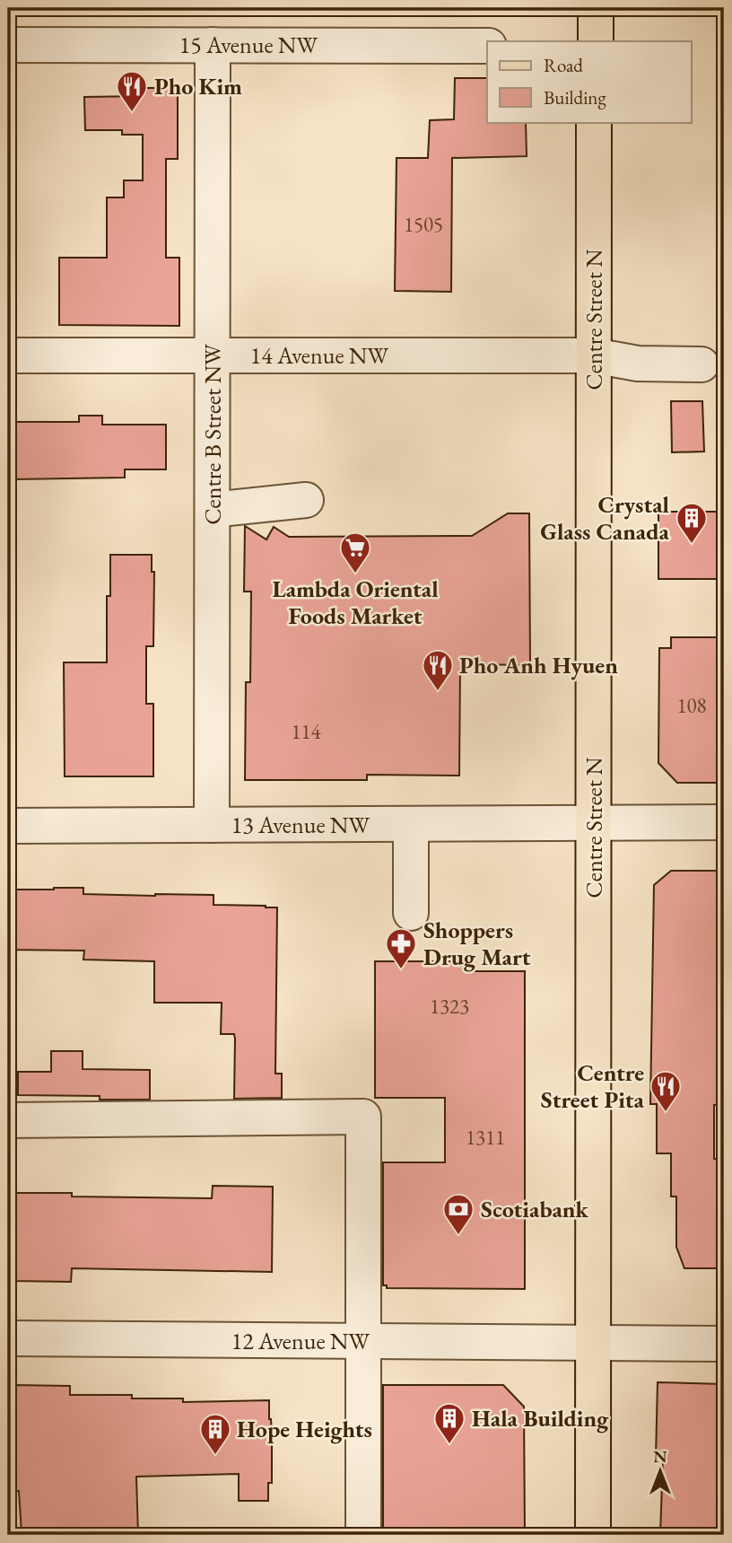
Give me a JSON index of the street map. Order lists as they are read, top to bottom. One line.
{"streets":{"main road":["Centre Street N"],"street":["15 Avenue NW","14 Avenue NW","Centre B Street NW","13 Avenue NW","12 Avenue NW"]},"crossings":[["15 Avenue NW","Centre B Street NW"],["Centre Street N","14 Avenue NW"],["Centre Street N","13 Avenue NW"],["Centre Street N","12 Avenue NW"],["14 Avenue NW","Centre B Street NW"],["Centre B Street NW","13 Avenue NW"]],"places":{"restaurant":["Pho Kim","Pho Anh Hyuen","Centre Street Pita"],"building":["Crystal Glass Canada","Hala Building","Hope Heights"],"supermarket":["Lambda Oriental Foods Market"],"pharmacy":["Shoppers Drug Mart"],"bank":["Scotiabank"]},"house_numbers":["1505","108","114","1323","1311"],"legend":["Road","Building"],"north":"top"}
